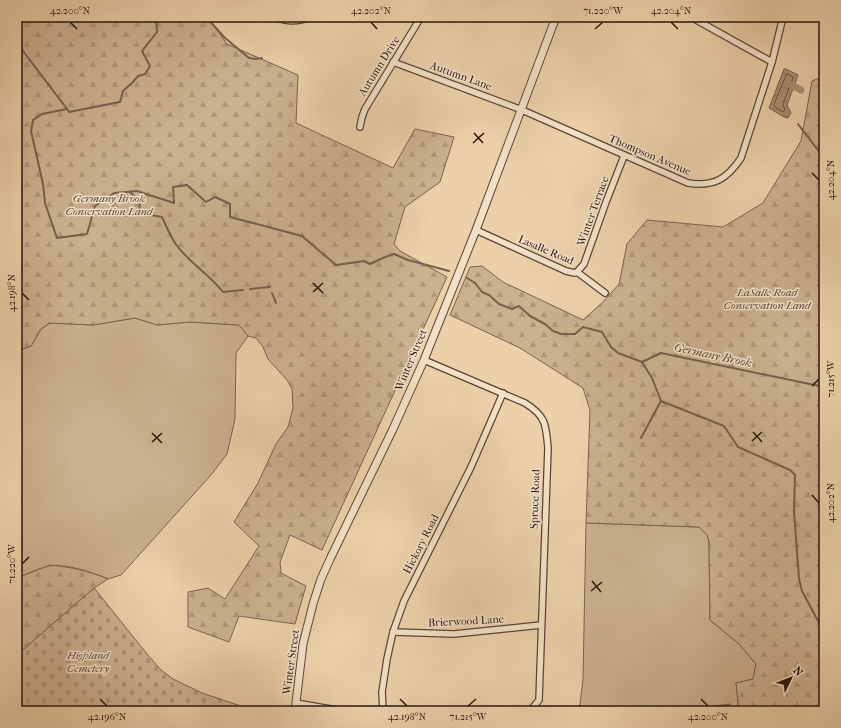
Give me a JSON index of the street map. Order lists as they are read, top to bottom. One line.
{"streets":{"street":["Autumn Drive","Autumn Lane","Thompson Avenue","Winter Terrace","Lasalle Road","Winter Street","Spruce Road","Hickory Road","Brierwood Lane"]},"crossings":[["Autumn Drive","Autumn Lane"],["Autumn Lane","Thompson Avenue"],["Autumn Lane","Winter Street"],["Thompson Avenue","Winter Terrace"],["Thompson Avenue","Winter Street"],["Winter Terrace","Lasalle Road"],["Lasalle Road","Winter Street"],["Winter Street","Spruce Road"],["Spruce Road","Hickory Road"],["Spruce Road","Brierwood Lane"],["Hickory Road","Brierwood Lane"]],"water":["Germany Brook"],"parks":["Germany Brook Conservation Land","LaSalle Road Conservation Land","Highland Cemetery"],"north":"top right","coordinates":["42.200°N","42.202°N","71.220°W","42.204°N","42.198°N","71.215°W","42.196°N"]}
